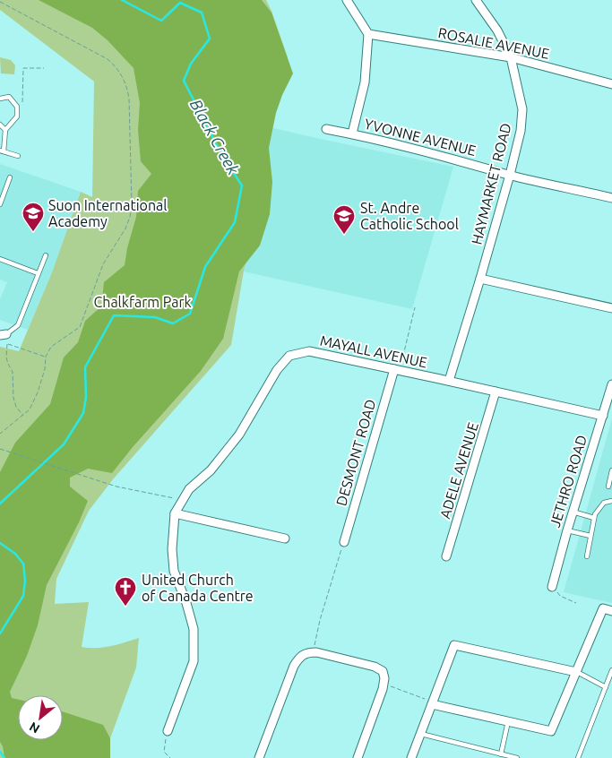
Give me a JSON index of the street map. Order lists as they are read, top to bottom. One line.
{"streets":{"street":["ROSALIE AVENUE","YVONNE AVENUE","HAYMARKET ROAD","MAYALL AVENUE","DESMONT ROAD","ADELE AVENUE","JETHRO ROAD"]},"crossings":[["ROSALIE AVENUE","HAYMARKET ROAD"],["YVONNE AVENUE","HAYMARKET ROAD"],["HAYMARKET ROAD","MAYALL AVENUE"],["MAYALL AVENUE","DESMONT ROAD"],["MAYALL AVENUE","ADELE AVENUE"],["MAYALL AVENUE","JETHRO ROAD"]],"water":["Black Creek"],"parks":["Chalkfarm Park"],"places":{"school or university":["Suon International Academy","St. Andre Catholic School"],"church":["United Church of Canada Centre"]},"north":"bottom left"}
